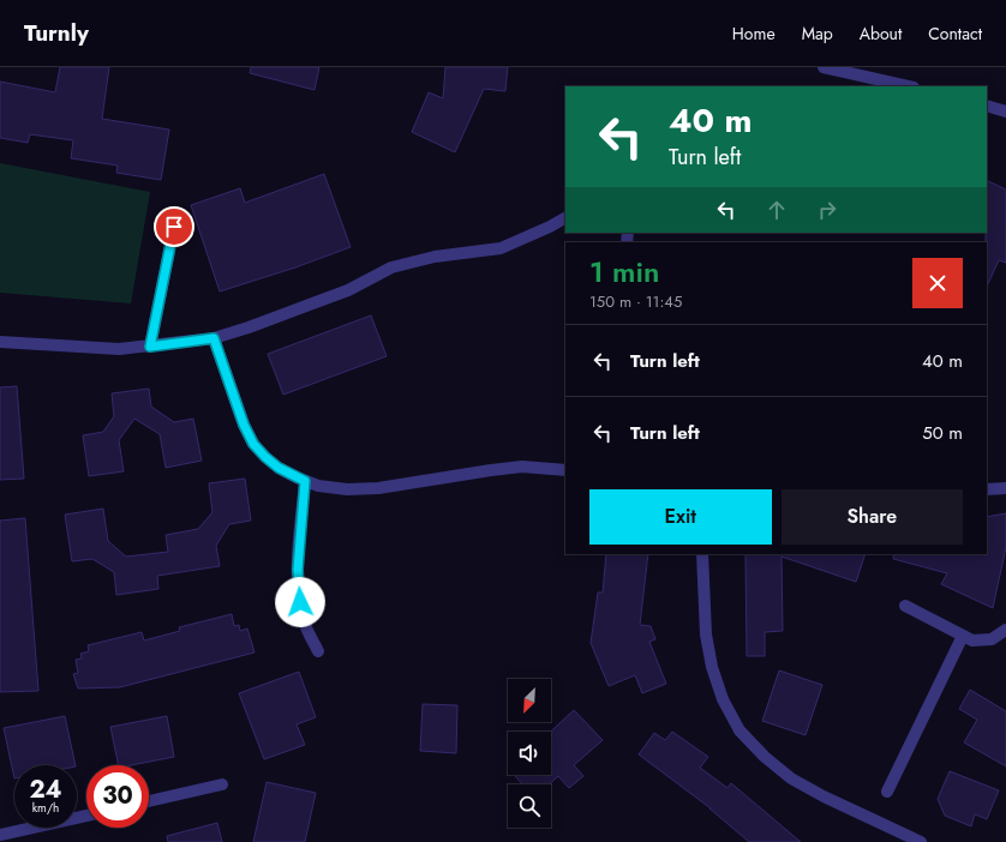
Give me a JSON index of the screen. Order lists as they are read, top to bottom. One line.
{"north":"bottom left","page":{"header":"Turnly","nav":["Home","Map","About","Contact"],"turn":["40 m","Turn left"],"heading":["1 min","150 m · 11:45"],"list":[{"name":"Turn left","value":"40 m"},{"name":"Turn left","value":"50 m"}],"buttons":["Exit","Share"],"speed":"24 km/h","limit":"30"}}
